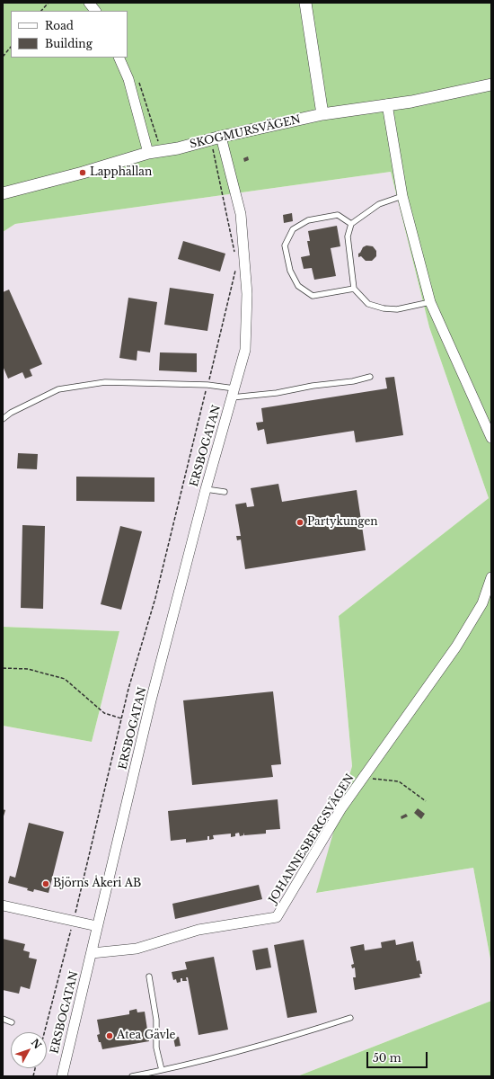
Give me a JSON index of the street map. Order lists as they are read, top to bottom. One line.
{"streets":{"street":["SKOGMURSVÄGEN","ERSBOGATAN","JOHANNESBERGSVÄGEN"]},"crossings":[["SKOGMURSVÄGEN","ERSBOGATAN"],["ERSBOGATAN","JOHANNESBERGSVÄGEN"]],"places":["Lapphällan","Partykungen","Björns Åkeri AB","Atea Gävle"],"legend":["Road","Building"],"scale_bar":"50 m","north":"top right"}
